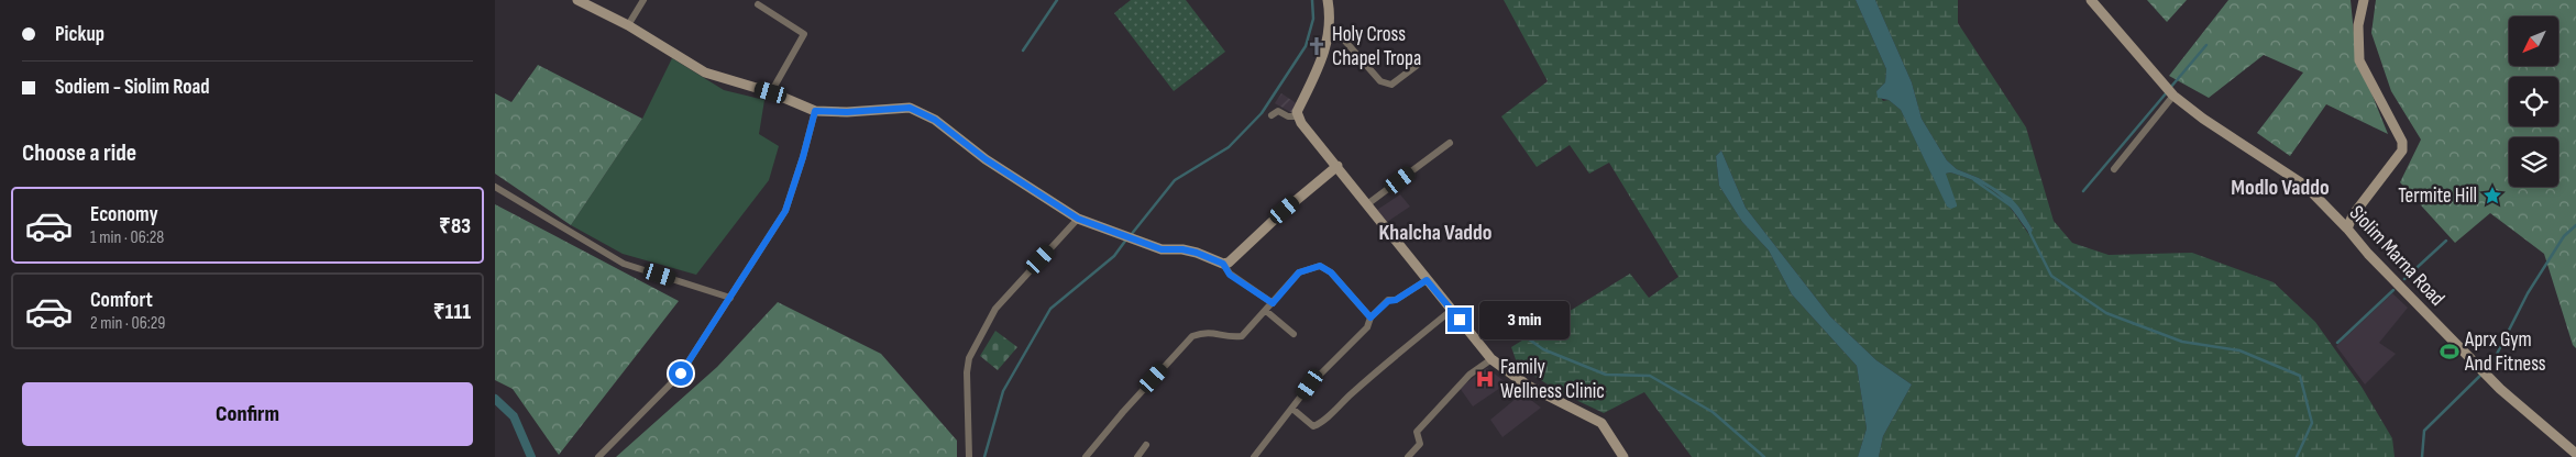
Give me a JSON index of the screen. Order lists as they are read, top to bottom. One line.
{"streets":{"main road":["Siolim Marna Road"]},"districts":["Modlo Vaddo","Khalcha Vaddo"],"places":{"church":["Holy Cross Chapel Tropa"],"place":["Termite Hill"],"sports":["Aprx Gym And Fitness"],"hospital":["Family Wellness Clinic"]},"north":"bottom left","page":{"banner":["Pickup","Sodiem - Siolim Road"],"heading":"Choose a ride","list":[{"name":"Economy","note":"1 min · 06:28","value":"₹83"},{"name":"Comfort","note":"2 min · 06:29","value":"₹111"}],"bubble":"3 min","buttons":"Confirm"}}
